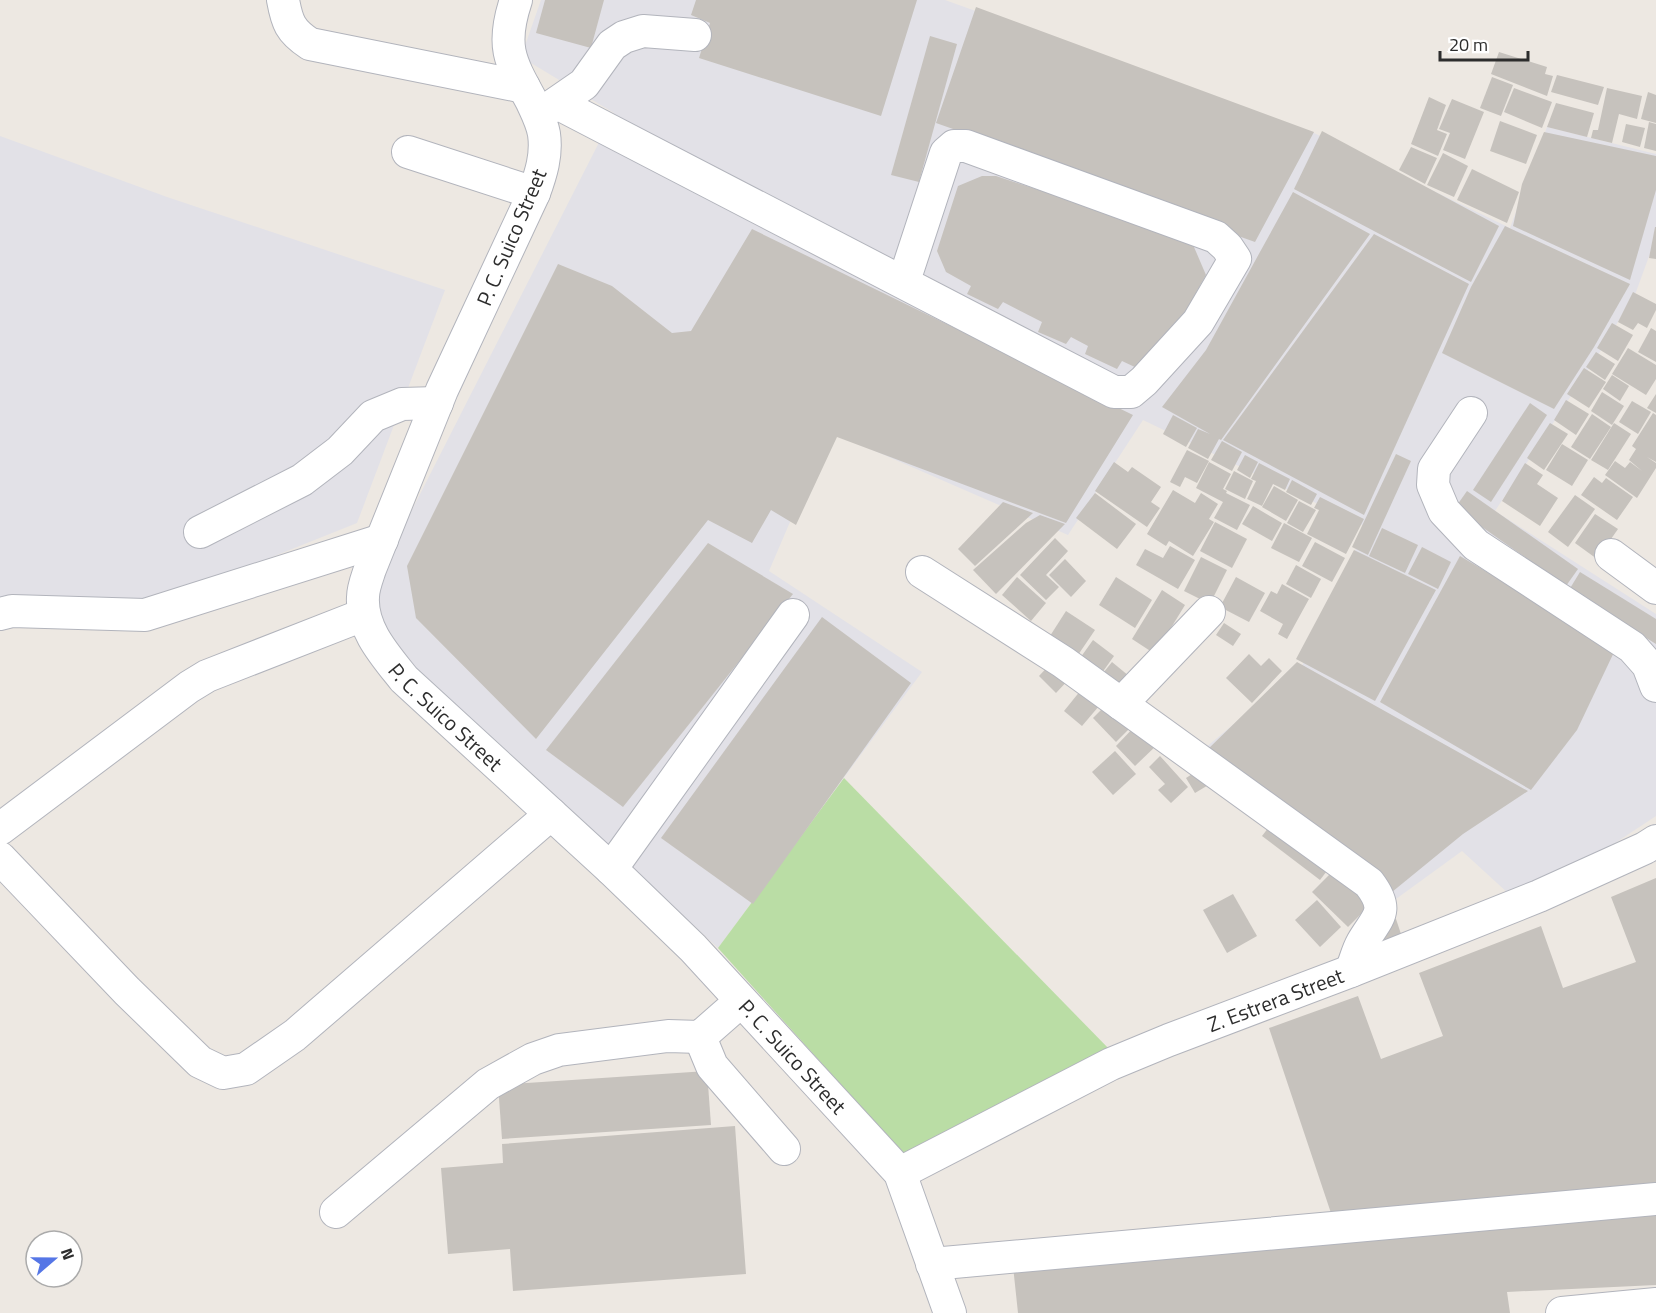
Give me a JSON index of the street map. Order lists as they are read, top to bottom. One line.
{"streets":{"street":["P. C. Suico Street","Z. Estrera Street"]},"crossings":[["P. C. Suico Street","Z. Estrera Street"]],"scale_bar":"20 m","north":"right"}
